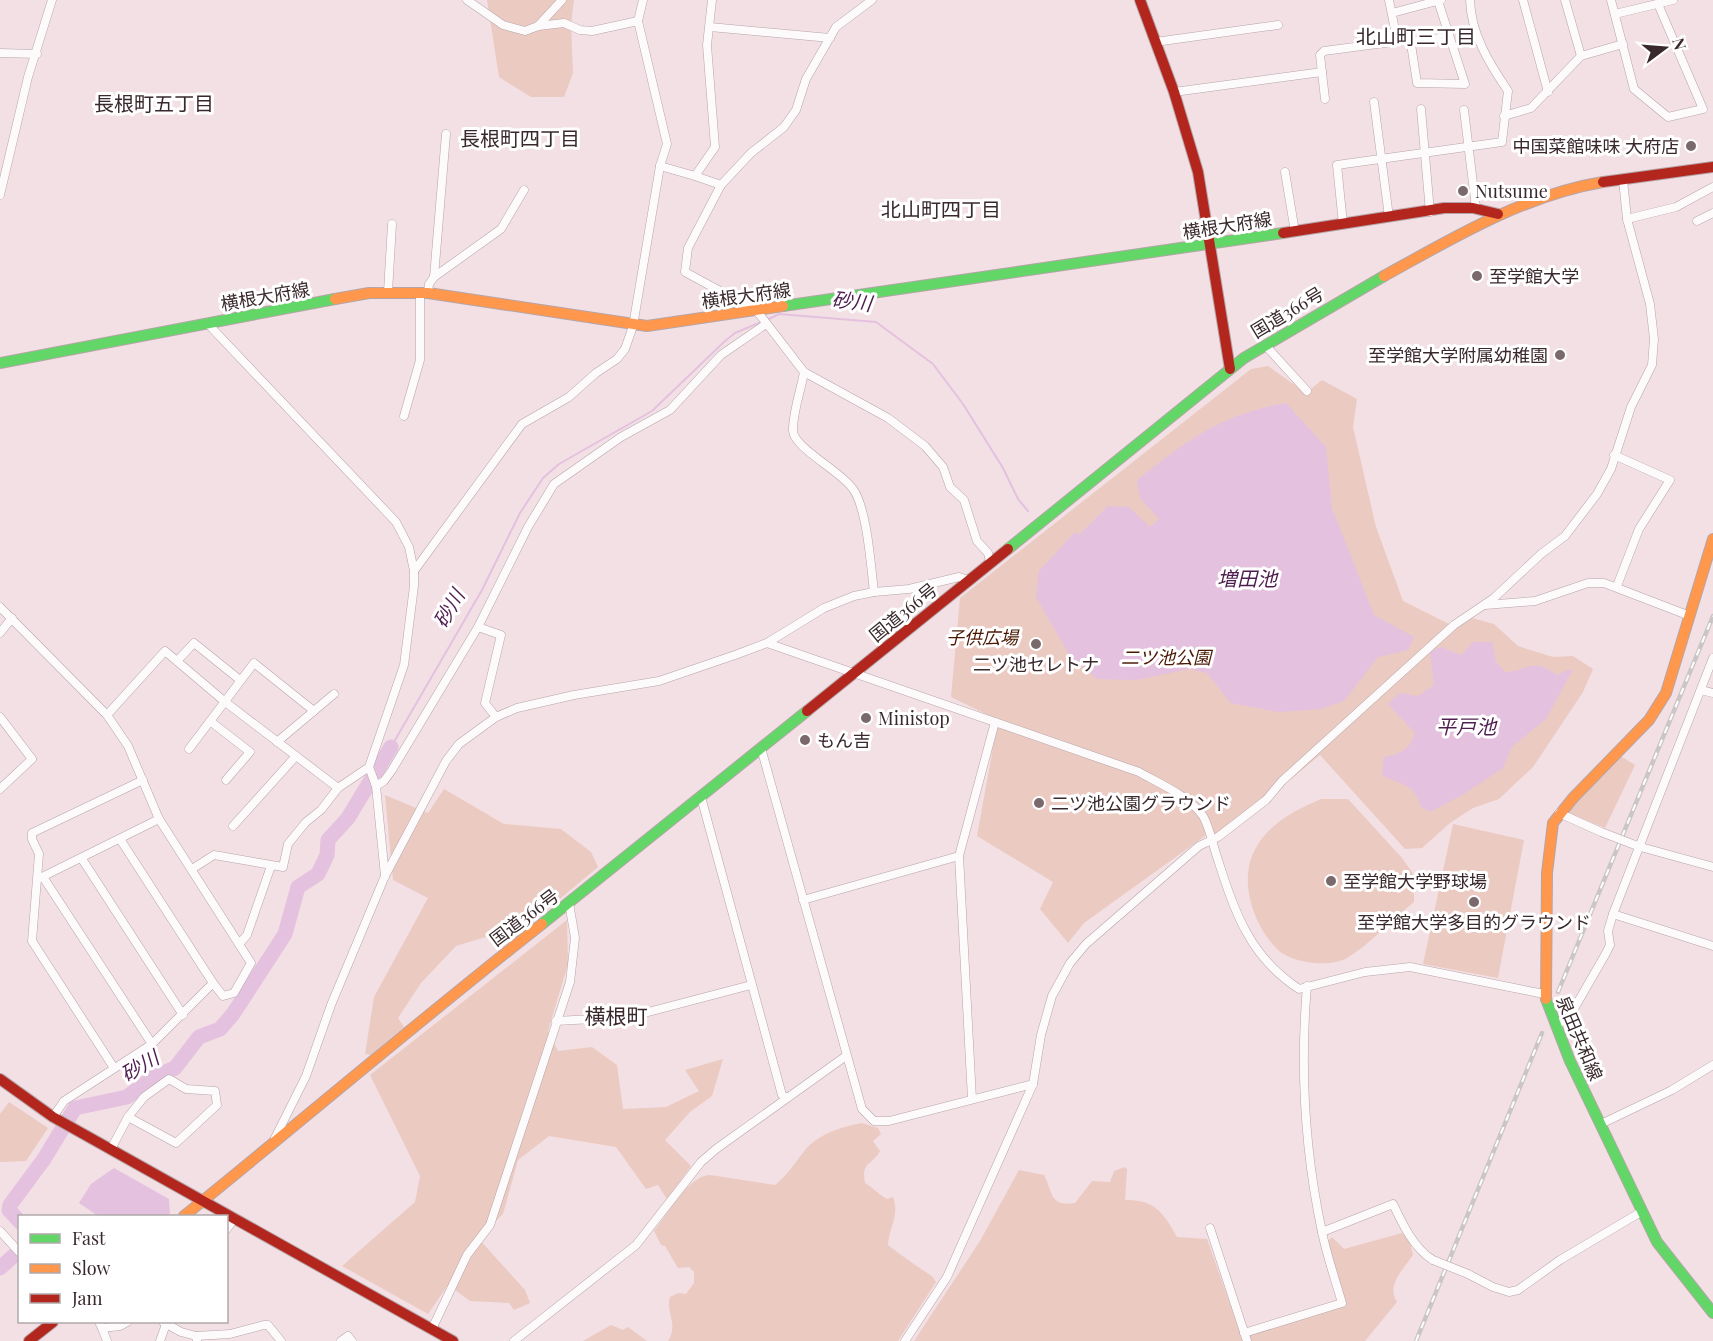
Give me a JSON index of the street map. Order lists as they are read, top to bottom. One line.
{"streets":{"main road":["横根大府線","国道366号","泉田共和線"]},"crossings":[["横根大府線","国道366号"]],"districts":["北山町三丁目","長根町五丁目","長根町四丁目","北山町四丁目","横根町"],"water":["砂川","増田池","平戸池"],"parks":["子供広場","二ツ池公園"],"places":["中国菜館味味 大府店","Nutsume","至学館大学","至学館大学附属幼稚園","二ツ池セレトナ","Ministop","もん吉","二ツ池公園グラウンド","至学館大学野球場","至学館大学多目的グラウンド"],"legend":["Fast","Slow","Jam"],"north":"right"}
